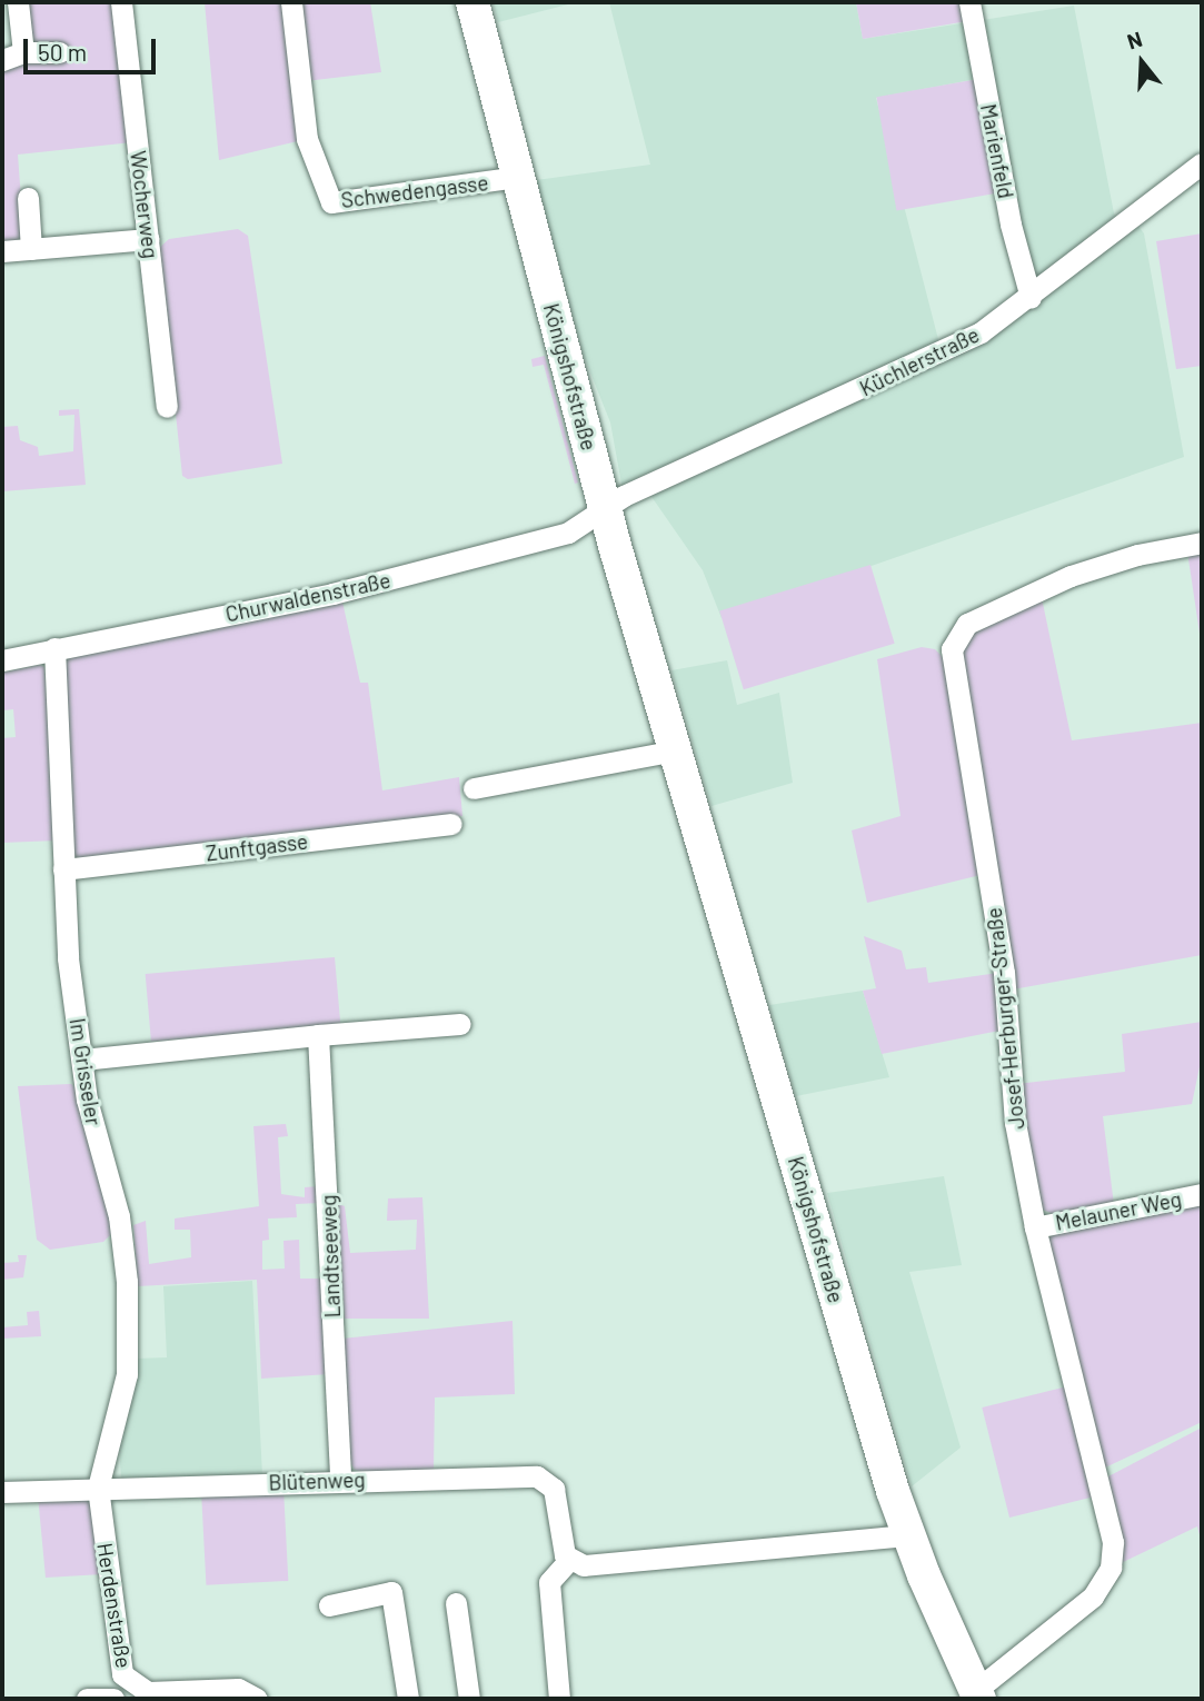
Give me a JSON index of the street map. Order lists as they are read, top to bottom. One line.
{"streets":{"main road":["Königshofstraße"],"street":["Marienfeld","Schwedengasse","Wocherweg","Küchlerstraße","Churwaldenstraße","Zunftgasse","Josef-Herburger-Straße","Im Grisseler","Melauner Weg","Landtseeweg","Blütenweg","Herdenstraße"]},"crossings":[["Marienfeld","Küchlerstraße"],["Schwedengasse","Königshofstraße"],["Küchlerstraße","Königshofstraße"],["Küchlerstraße","Churwaldenstraße"],["Königshofstraße","Churwaldenstraße"],["Königshofstraße","Josef-Herburger-Straße"],["Churwaldenstraße","Im Grisseler"],["Zunftgasse","Im Grisseler"],["Josef-Herburger-Straße","Melauner Weg"],["Im Grisseler","Blütenweg"],["Im Grisseler","Herdenstraße"],["Landtseeweg","Blütenweg"],["Blütenweg","Herdenstraße"]],"scale_bar":"50 m","north":"top"}
